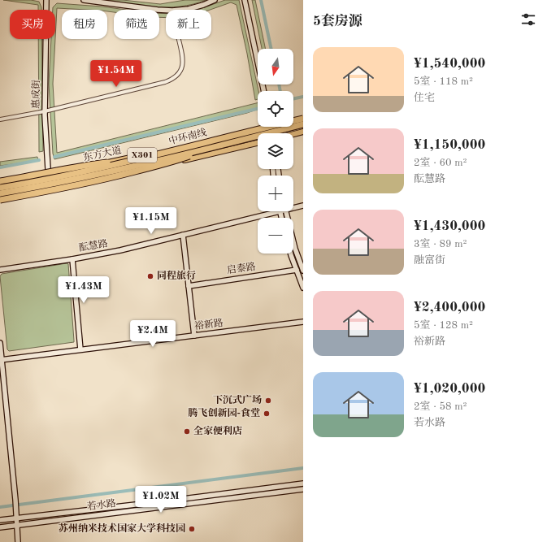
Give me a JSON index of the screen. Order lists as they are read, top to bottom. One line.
{"streets":{"highway":["中环南线"],"main road":["东方大道","X301"],"street":["惠成街","酝慧路","启泰路","裕新路","若水路"]},"crossings":[["惠成街","东方大道"],["惠成街","X301"]],"places":["同程旅行","下沉式广场","腾飞创新园-食堂","全家便利店","苏州纳米技术国家大学科技园"],"north":"bottom","page":{"heading":"5套房源","chip":["买房","租房","筛选","新上"],"list":[{"name":"¥1,540,000","note":"5室 · 118 m² · 住宅"},{"name":"¥1,150,000","note":"2室 · 60 m² · 酝慧路"},{"name":"¥1,430,000","note":"3室 · 89 m² · 融富街"},{"name":"¥2,400,000","note":"5室 · 128 m² · 裕新路"},{"name":"¥1,020,000","note":"2室 · 58 m² · 若水路"}],"map_buttons":["+","−"],"price":["¥1.54M","¥1.15M","¥1.43M","¥2.4M","¥1.02M"]}}
